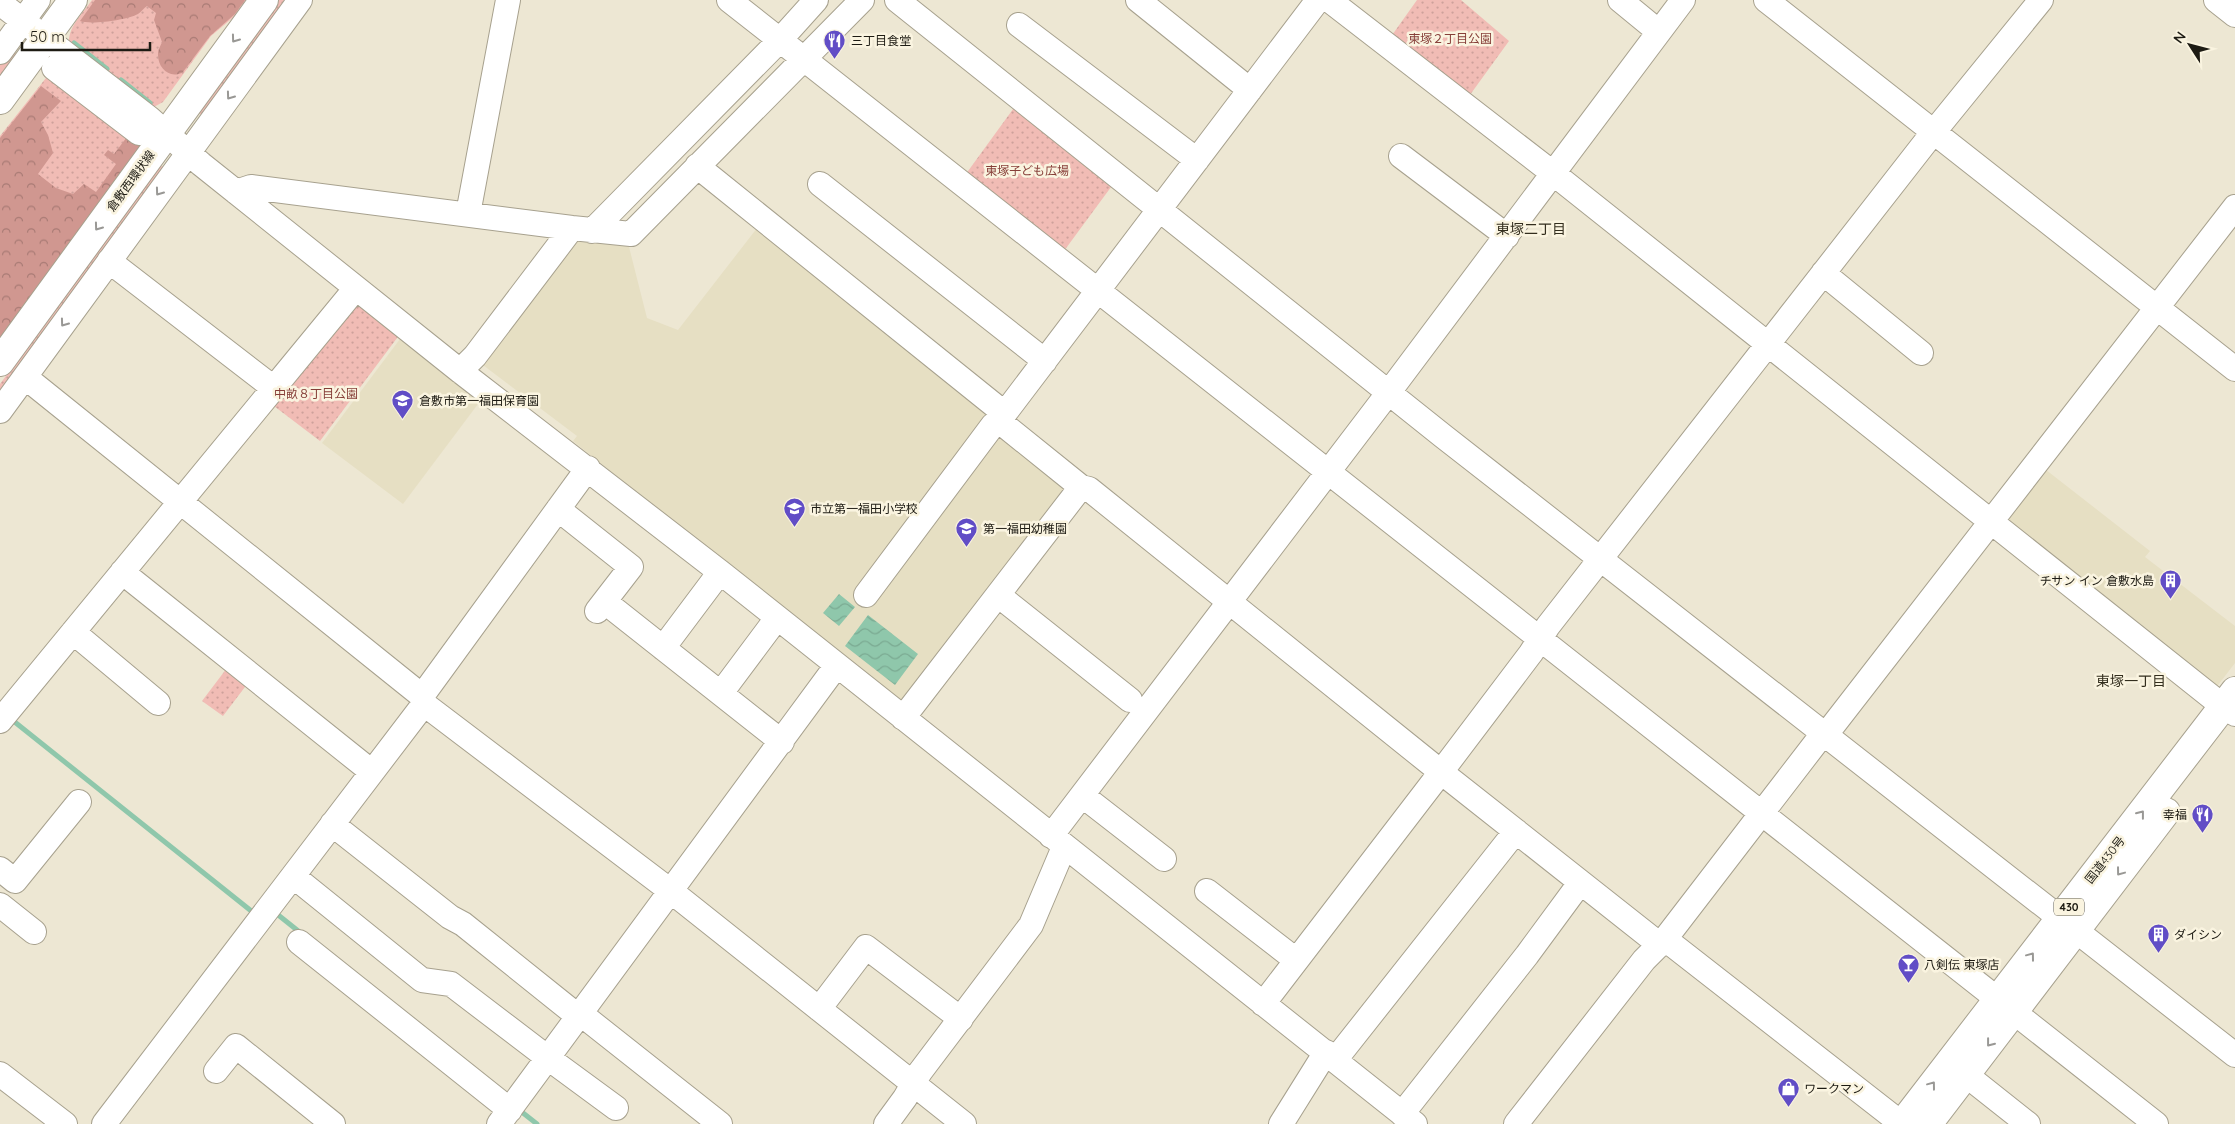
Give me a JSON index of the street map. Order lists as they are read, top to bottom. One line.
{"streets":{"main road":["倉敷西環状線","国道430号","430"]},"one_way":["倉敷西環状線"],"districts":["東塚二丁目","東塚一丁目"],"parks":["東塚２丁目公園","東塚子ども広場","中畝８丁目公園"],"places":{"restaurant":["三丁目食堂","幸福"],"school or university":["倉敷市第一福田保育園","市立第一福田小学校","第一福田幼稚園"],"building":["チサン イン 倉敷水島","ダイシン"],"bar":["八剣伝 東塚店"],"shop":["ワークマン"]},"scale_bar":"50 m","north":"top left"}
